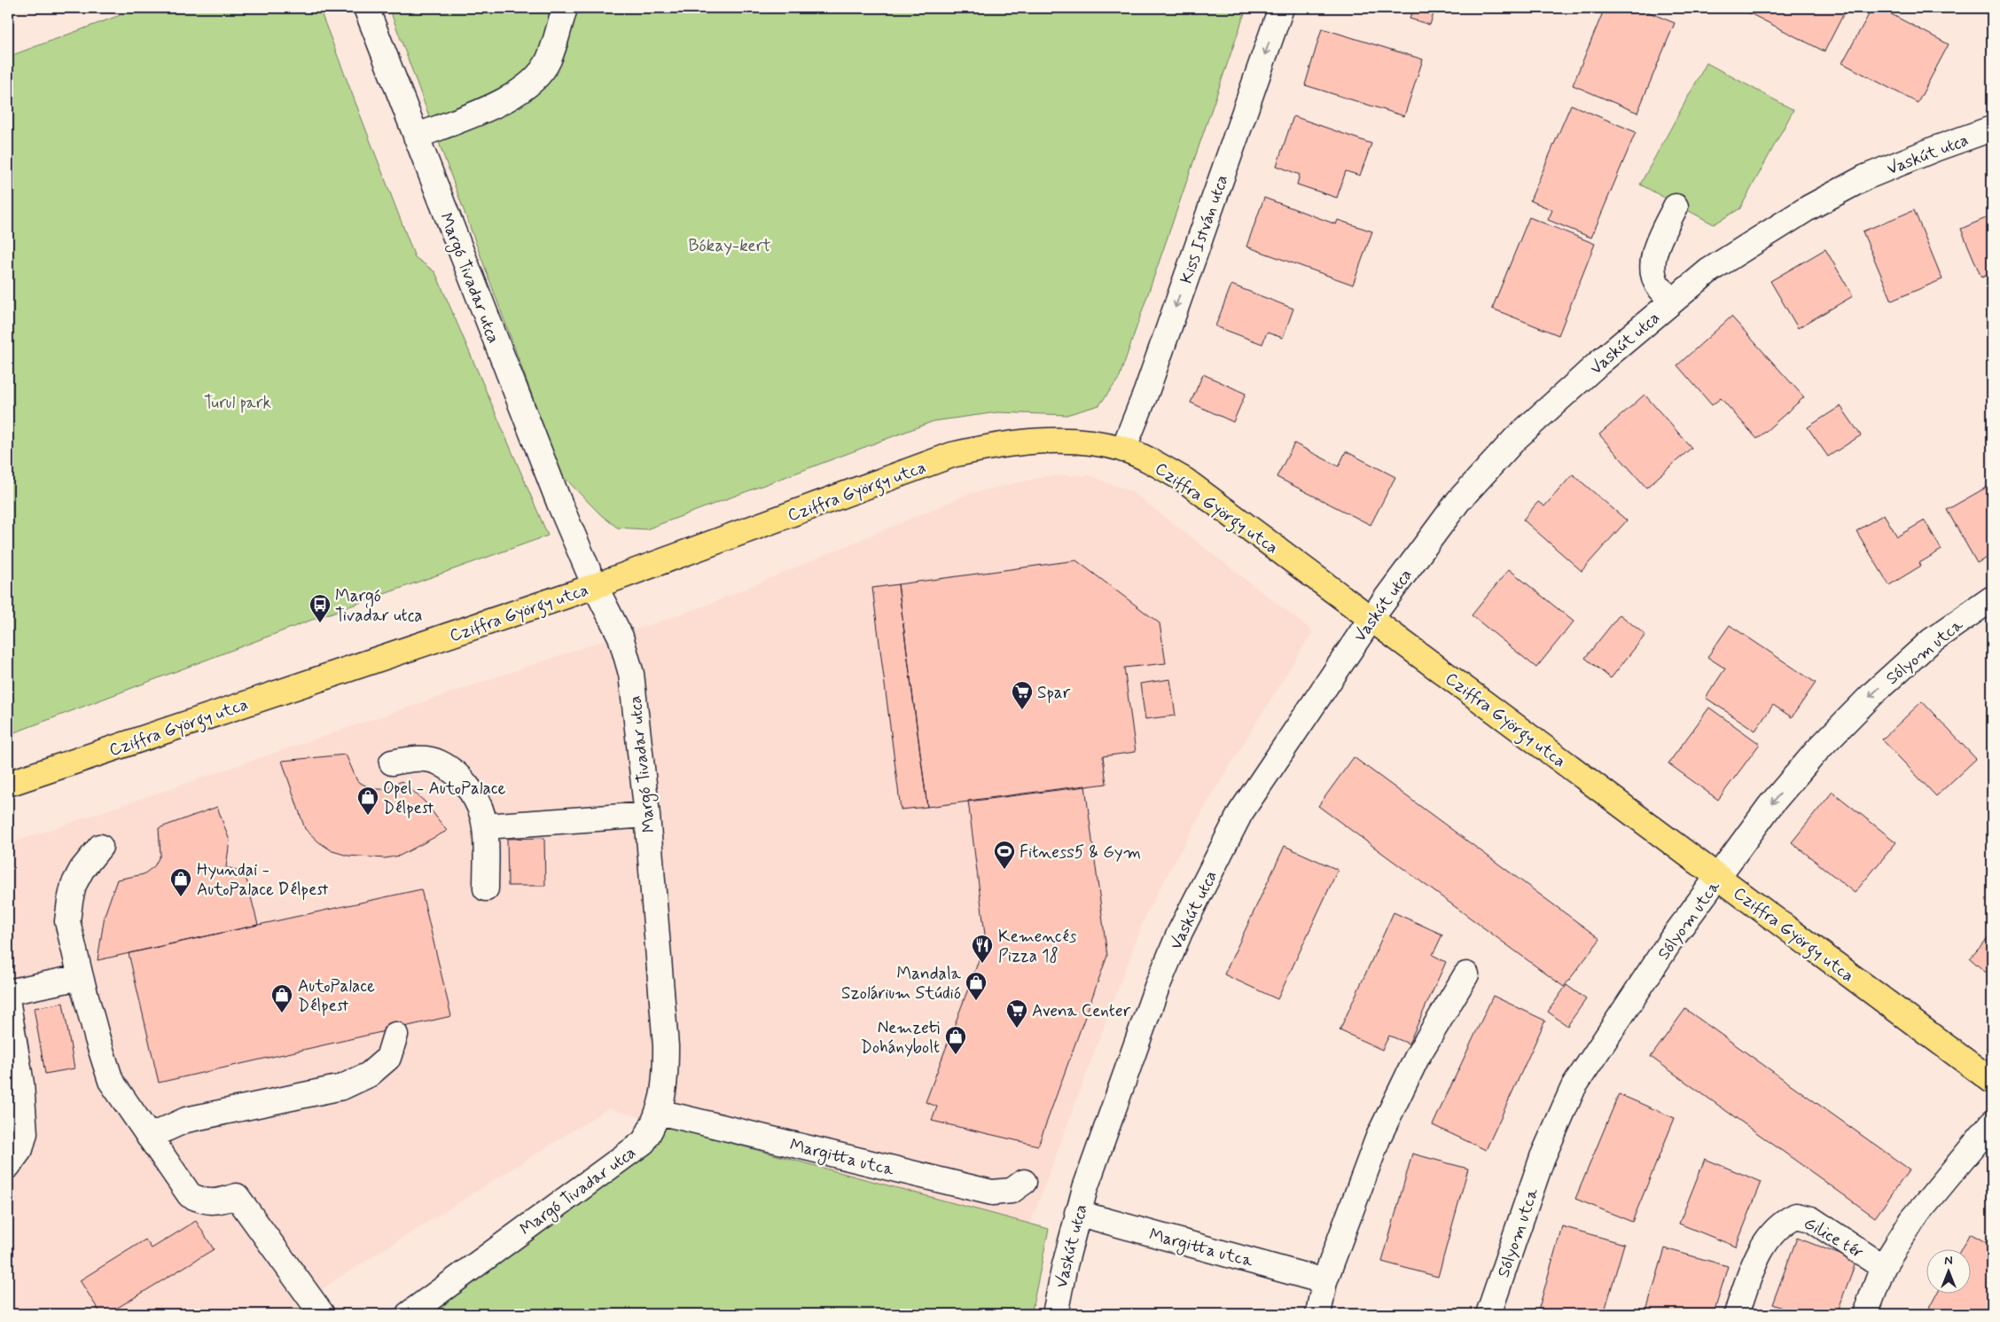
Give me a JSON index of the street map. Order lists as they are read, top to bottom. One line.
{"streets":{"main road":["Cziffra György utca"],"street":["Vaskút utca","Kiss István utca","Margó Tivadar utca","Sólyom utca","Margitta utca","Gilice tér"]},"crossings":[["Vaskút utca","Cziffra György utca"],["Vaskút utca","Margitta utca"],["Kiss István utca","Cziffra György utca"],["Margó Tivadar utca","Cziffra György utca"],["Margó Tivadar utca","Margitta utca"],["Cziffra György utca","Sólyom utca"]],"one_way":["Kiss István utca","Sólyom utca"],"parks":["Bókay-kert","Turul park"],"places":{"bus stop":["Margó Tivadar utca"],"supermarket":["Spar","Avena Center"],"shop":["Opel - AutoPalace Délpest","Hyundai - AutoPalace Délpest","Mandala Szolárium Stúdió","AutoPalace Délpest","Nemzeti Dohánybolt"],"sports":["Fitness5 & Gym"],"restaurant":["Kemencés Pizza 18"]},"north":"top"}
